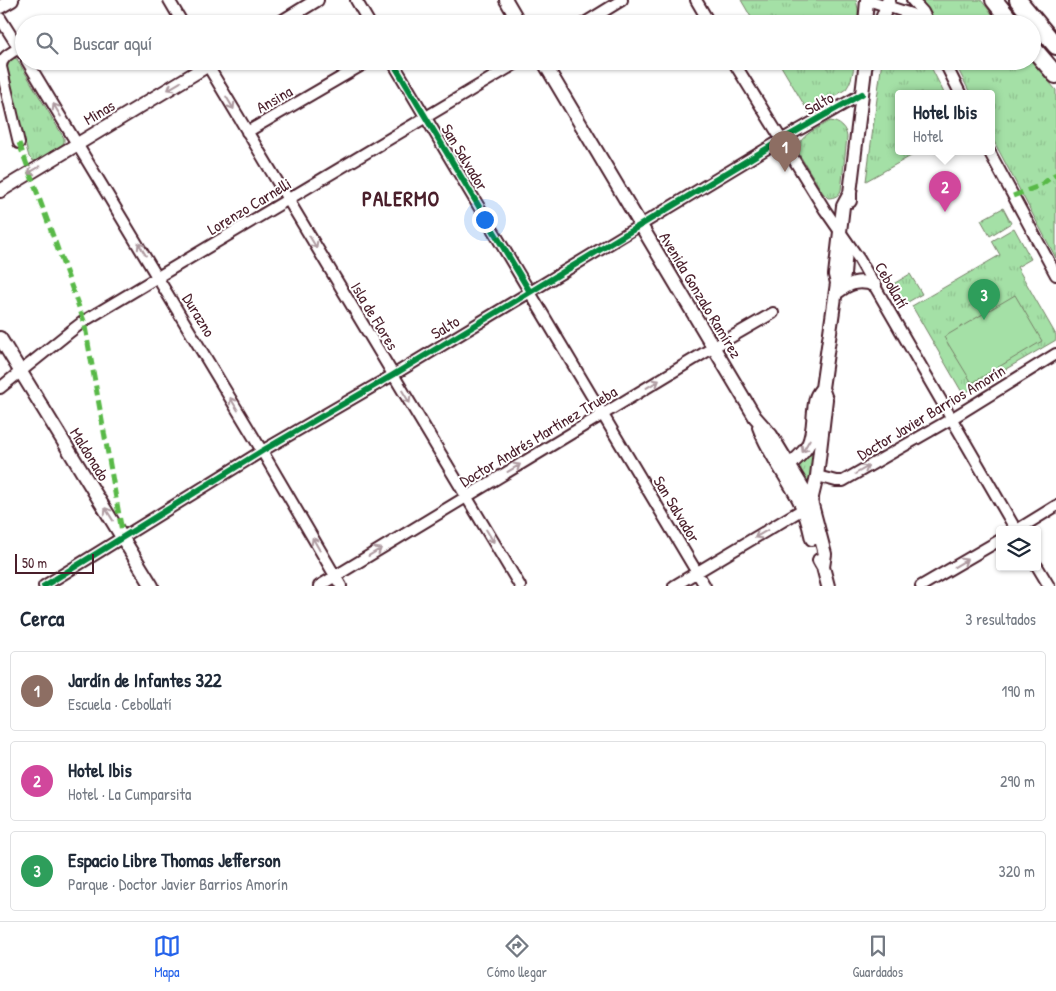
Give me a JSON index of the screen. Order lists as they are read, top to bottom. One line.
{"streets":{"street":["Ansina","Salto","Minas","San Salvador","Lorenzo Carnelli","Cebollatí","Avenida Gonzalo Ramírez","Durazno","Isla de Flores","Doctor Javier Barrios Amorín","Doctor Andrés Martínez Trueba","Maldonado"]},"crossings":[["Ansina","Isla de Flores"],["Salto","San Salvador"],["Salto","Cebollatí"],["Salto","Avenida Gonzalo Ramírez"],["Salto","Durazno"],["Salto","Isla de Flores"],["Salto","Maldonado"],["Minas","Durazno"],["San Salvador","Lorenzo Carnelli"],["San Salvador","Doctor Andrés Martínez Trueba"],["Lorenzo Carnelli","Durazno"],["Lorenzo Carnelli","Isla de Flores"],["Lorenzo Carnelli","Maldonado"],["Cebollatí","Doctor Javier Barrios Amorín"],["Avenida Gonzalo Ramírez","Doctor Andrés Martínez Trueba"],["Durazno","Doctor Andrés Martínez Trueba"],["Isla de Flores","Doctor Andrés Martínez Trueba"]],"one_way":["Minas","Durazno","Isla de Flores","Doctor Javier Barrios Amorín","Doctor Andrés Martínez Trueba","Maldonado"],"districts":["PALERMO"],"scale_bar":"50 m","page":{"search":"Buscar aquí","popup":["Hotel Ibis","Hotel"],"pins":["1","2","3"],"scale":"50 m","heading":["Cerca","3 resultados"],"list":[{"mark":"1","name":"Jardín de Infantes 322","note":"Escuela · Cebollatí","value":"190 m"},{"mark":"2","name":"Hotel Ibis","note":"Hotel · La Cumparsita","value":"290 m"},{"mark":"3","name":"Espacio Libre Thomas Jefferson","note":"Parque · Doctor Javier Barrios Amorín","value":"320 m"}],"nav":["Mapa","Cómo llegar","Guardados"]}}
